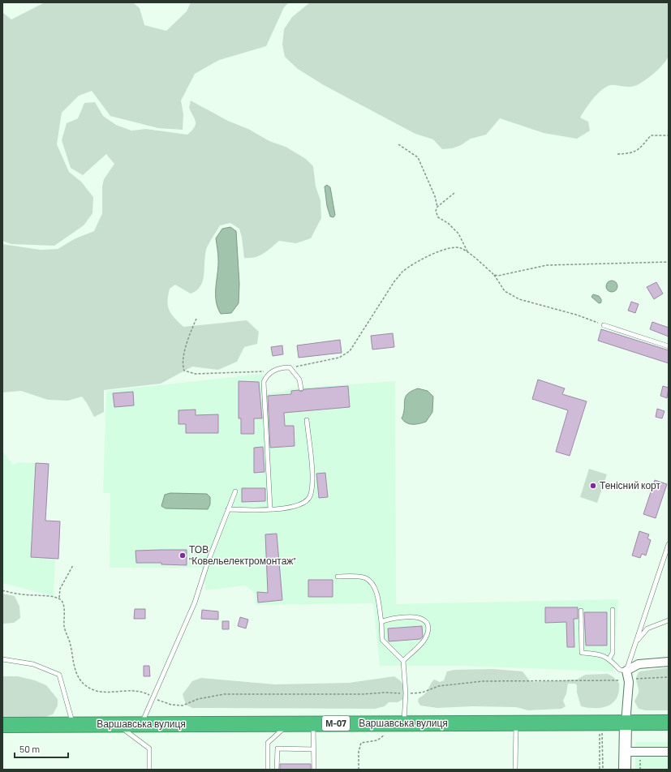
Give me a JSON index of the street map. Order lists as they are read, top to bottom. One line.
{"streets":{"highway":["М-07","Варшавська вулиця"]},"places":["Тенісний корт","ТОВ \"Ковельелектромонтаж\""],"scale_bar":"50 m"}
